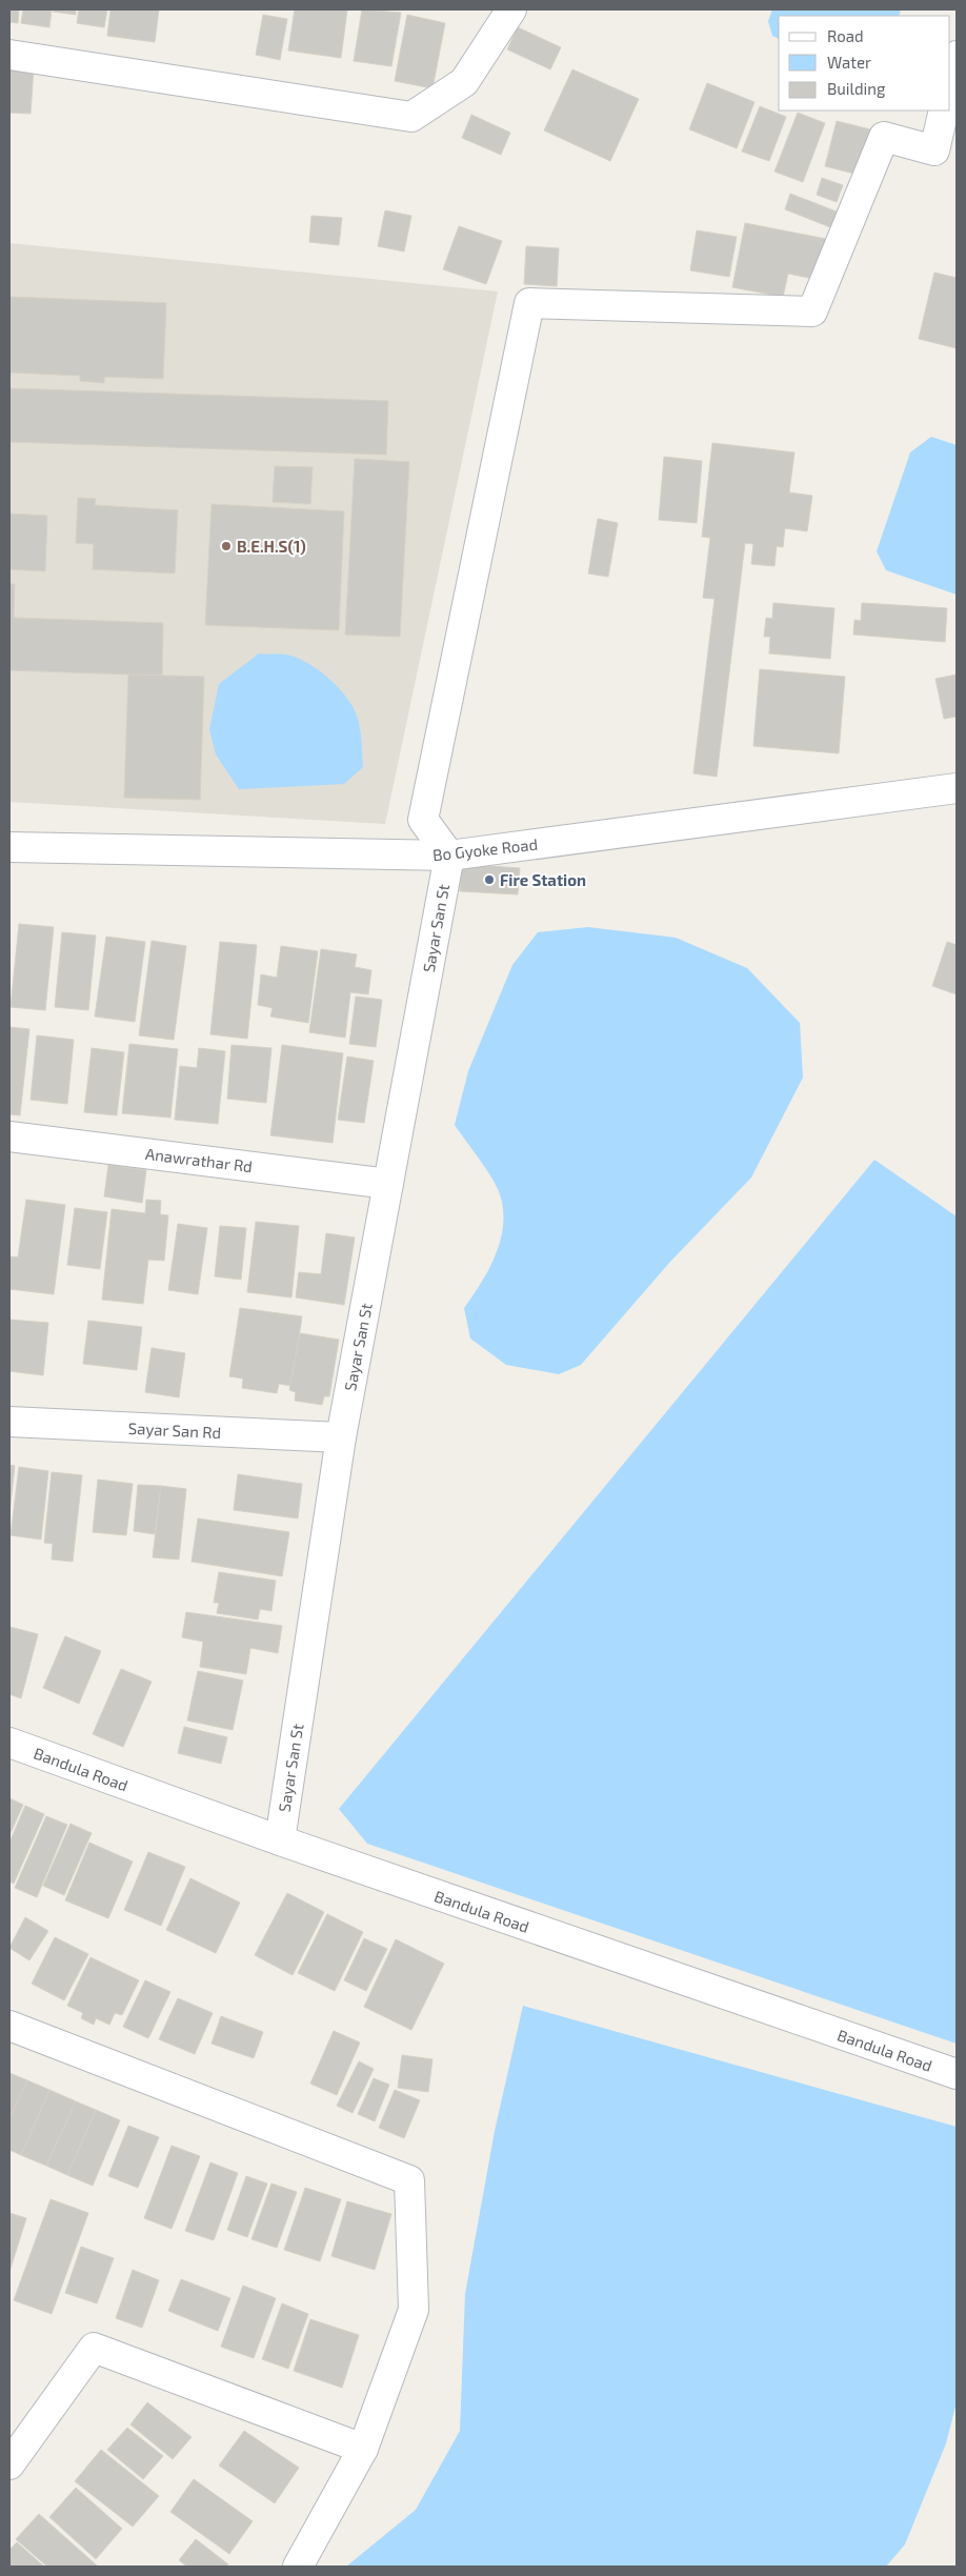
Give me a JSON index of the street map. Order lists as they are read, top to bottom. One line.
{"streets":{"street":["Bo Gyoke Road","Sayar San St","Anawrathar Rd","Sayar San Rd","Bandula Road"]},"crossings":[["Bo Gyoke Road","Sayar San St"],["Sayar San St","Anawrathar Rd"],["Sayar San St","Sayar San Rd"],["Sayar San St","Bandula Road"]],"places":["B.E.H.S(1)","Fire Station"],"legend":["Road","Water","Building"]}
